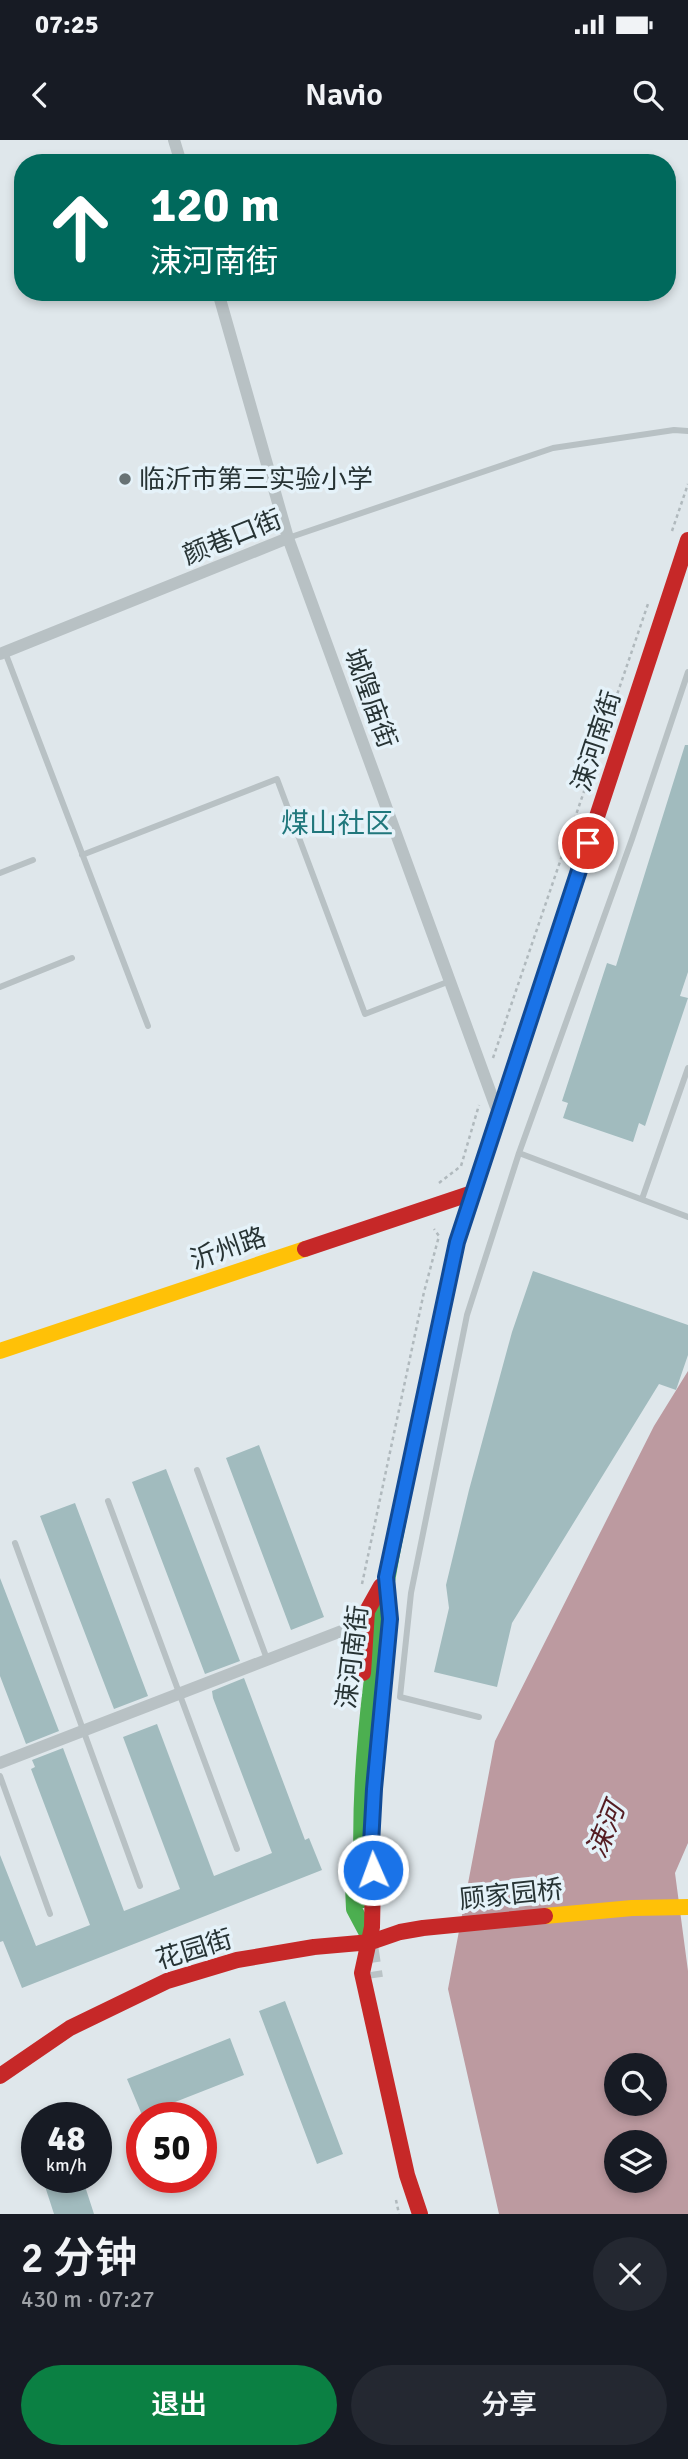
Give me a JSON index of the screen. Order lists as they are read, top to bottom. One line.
{"streets":{"main road":["涑河南街","沂州路","顾家园桥","花园街"],"street":["颜巷口街","城隍庙街"]},"crossings":[["颜巷口街","城隍庙街"],["城隍庙街","涑河南街"],["涑河南街","沂州路"],["顾家园桥","花园街"]],"districts":["煤山社区"],"water":["涑河"],"places":["临沂市第三实验小学"],"page":{"status":"07:25","header":"Navio","turn":["120 m","涑河南街"],"speed":"48 km/h","limit":"50","heading":["2 分钟","430 m · 07:27"],"buttons":["退出","分享"]}}
